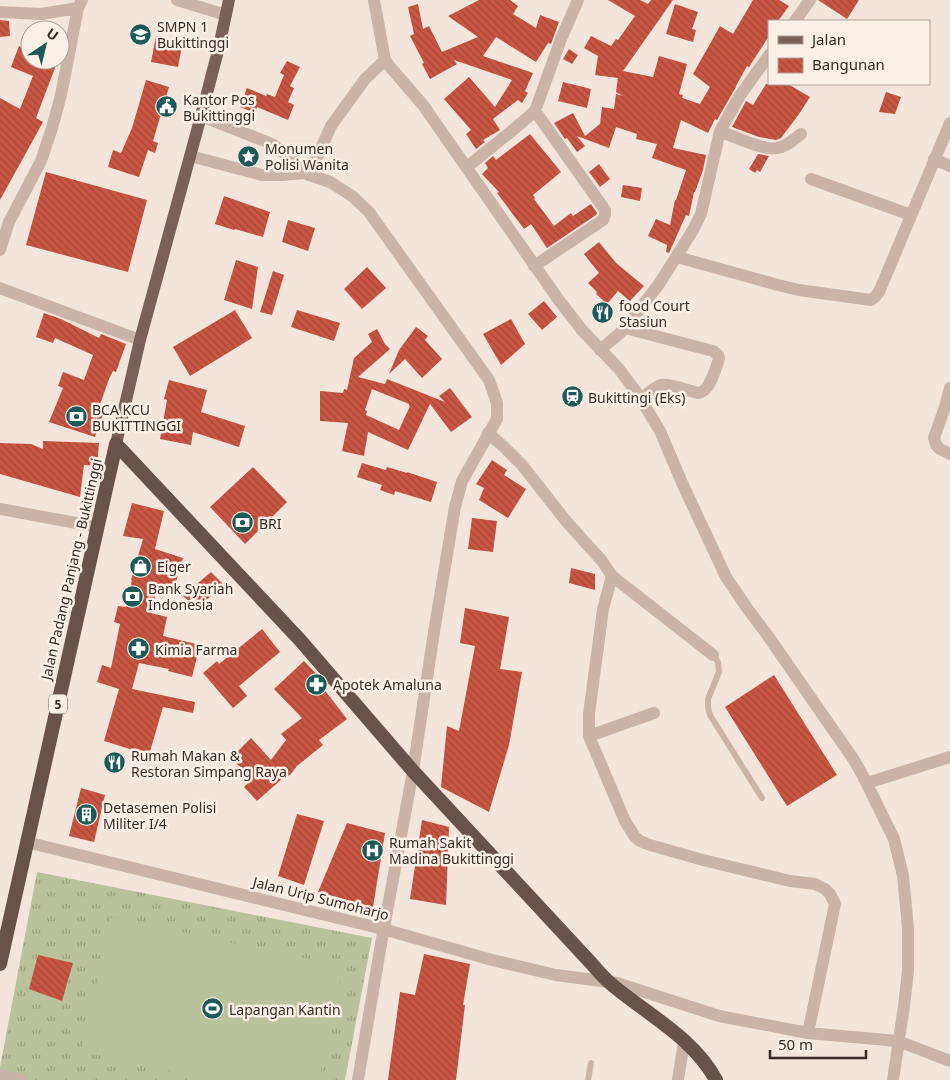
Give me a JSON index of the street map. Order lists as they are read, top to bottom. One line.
{"streets":{"highway":["Jalan Padang Panjang - Bukittinggi","5"],"street":["Jalan Urip Sumoharjo"]},"crossings":[["Jalan Padang Panjang - Bukittinggi","Jalan Urip Sumoharjo"]],"places":{"school or university":["SMPN 1 Bukittinggi"],"public building":["Kantor Pos Bukittinggi"],"place":["Monumen Polisi Wanita"],"restaurant":["food Court Stasiun","Rumah Makan & Restoran Simpang Raya"],"station":["Bukittingi (Eks)"],"bank":["BCA KCU BUKITTINGGI","BRI","Bank Syariah Indonesia"],"shop":["Eiger"],"pharmacy":["Kimia Farma","Apotek Amaluna"],"building":["Detasemen Polisi Militer I/4"],"hospital":["Rumah Sakit Madina Bukittinggi"],"sports":["Lapangan Kantin"]},"legend":["Jalan","Bangunan"],"scale_bar":"50 m","north":"top right"}
